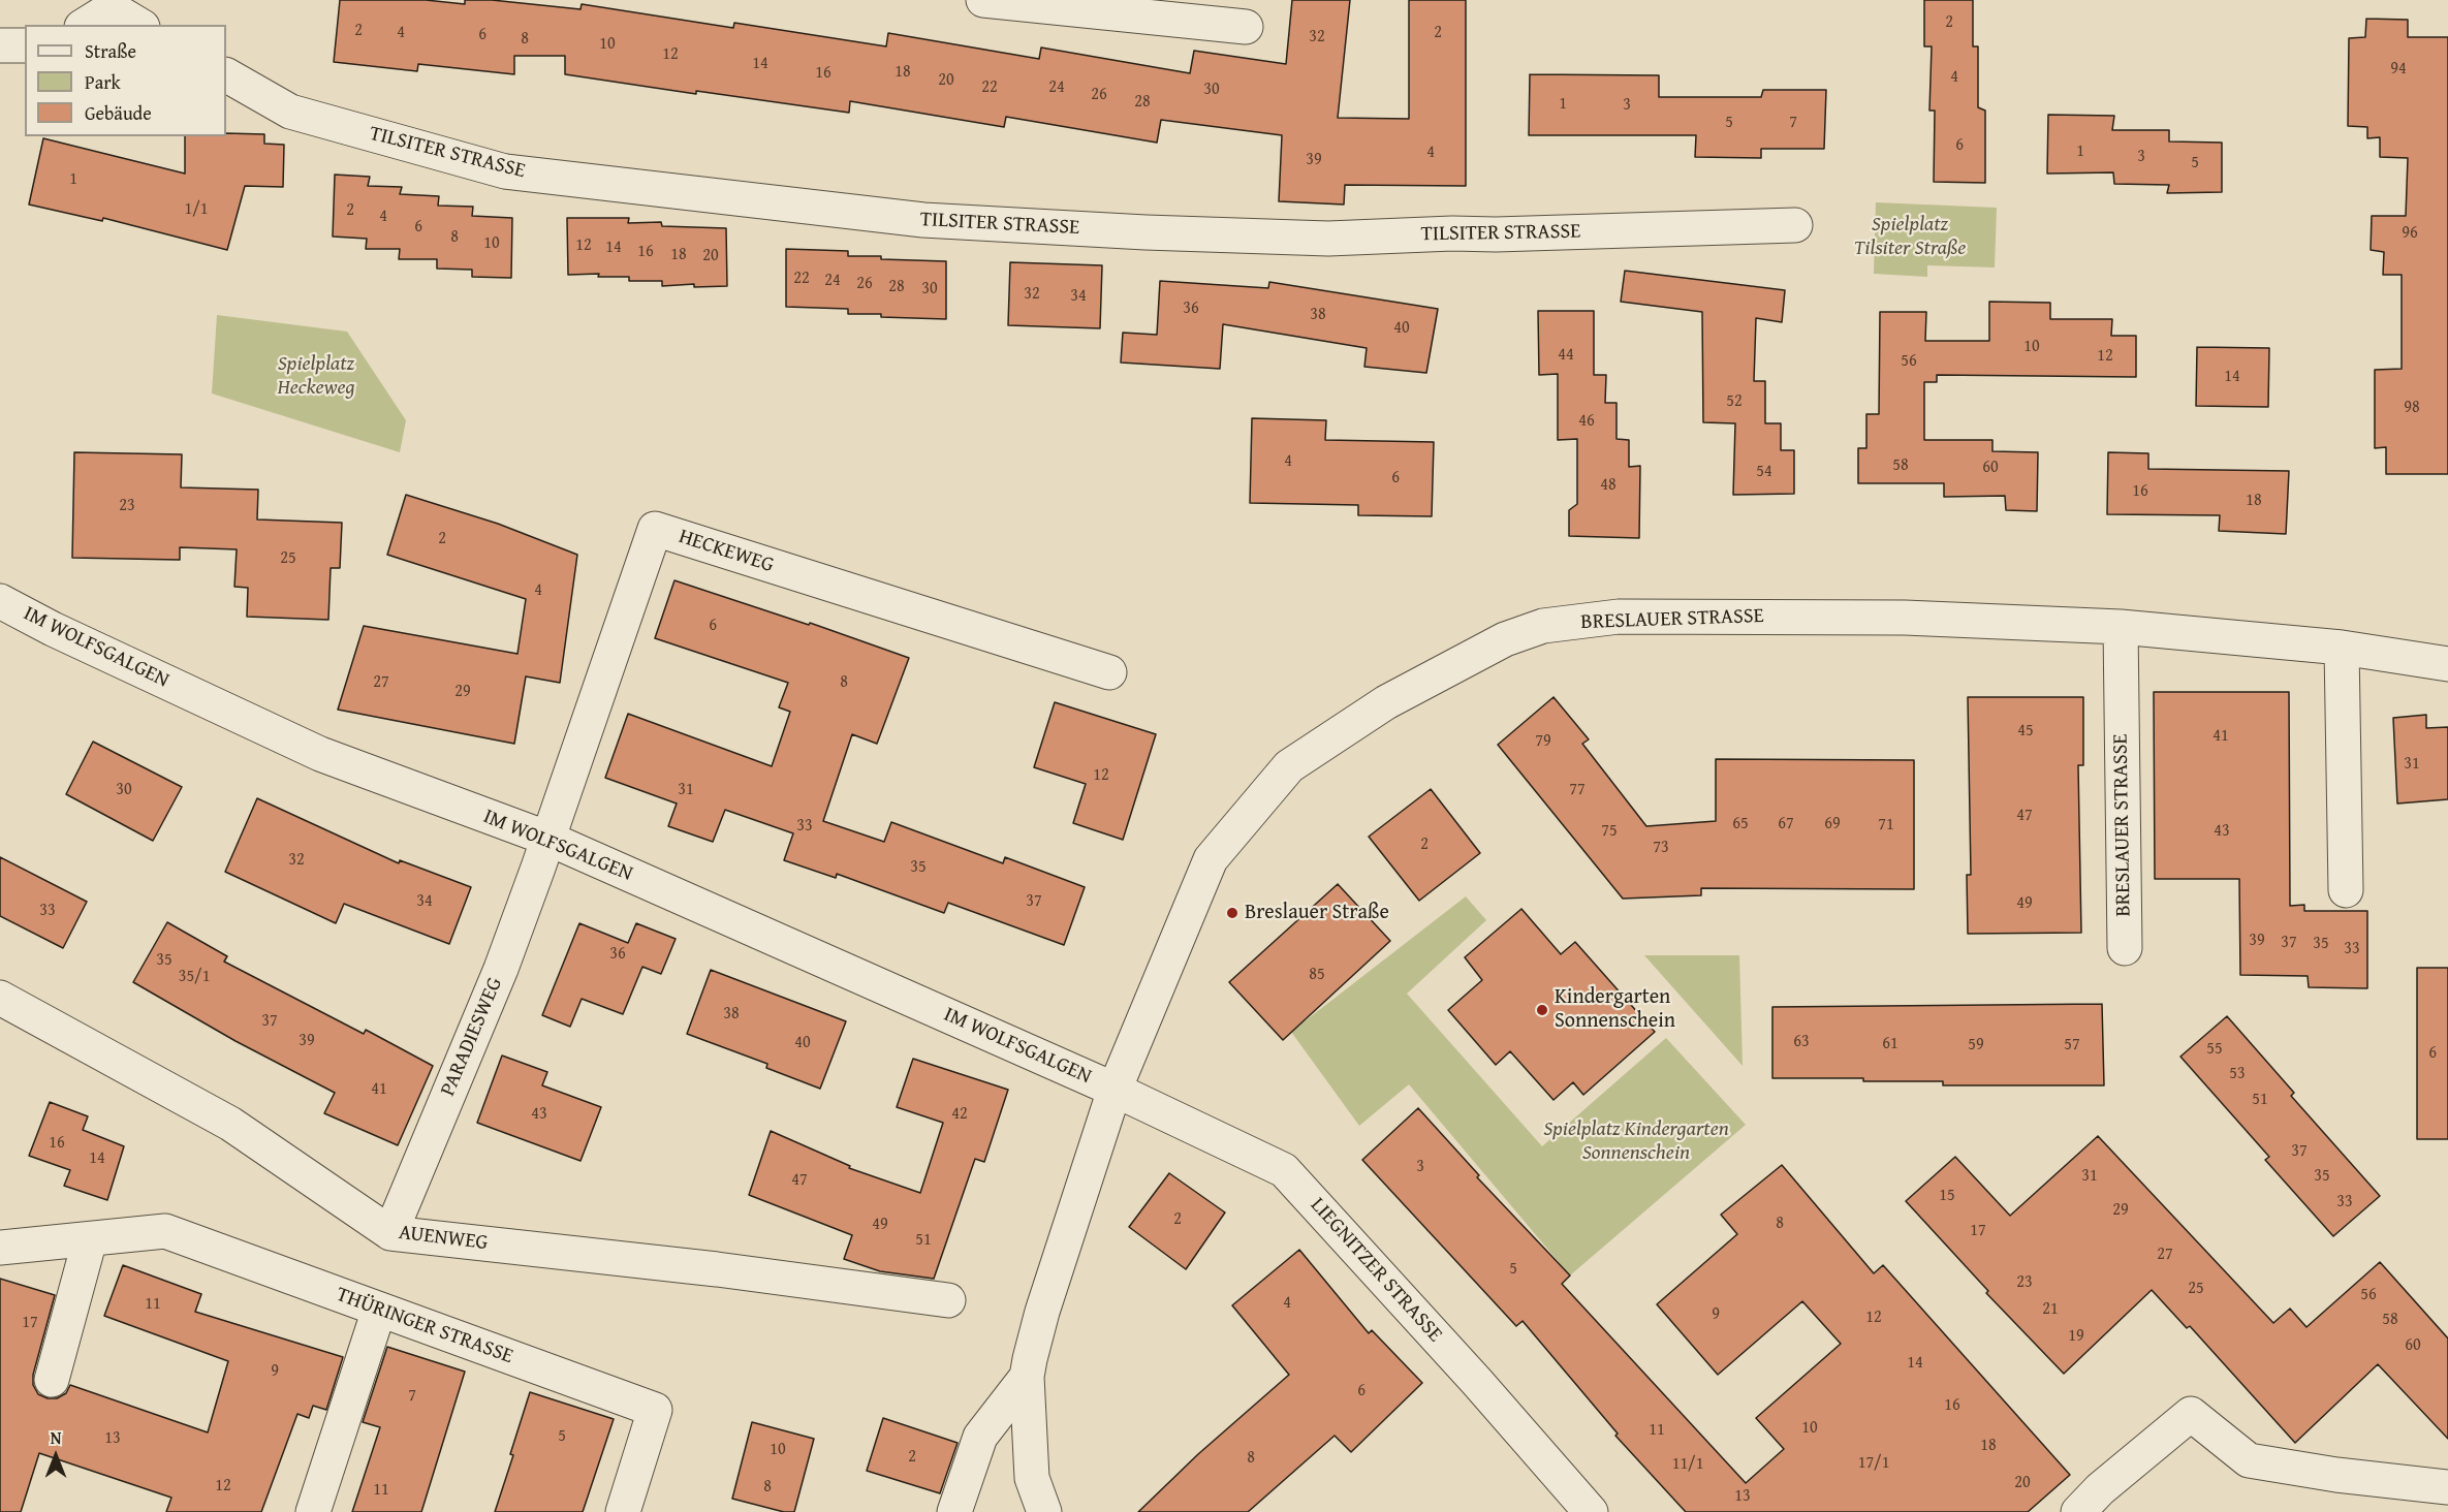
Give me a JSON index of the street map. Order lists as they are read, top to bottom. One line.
{"streets":{"street":["TILSITER STRASSE","HECKEWEG","BRESLAUER STRASSE","IM WOLFSGALGEN","PARADIESWEG","AUENWEG","LIEGNITZER STRASSE","THÜRINGER STRASSE"]},"crossings":[["HECKEWEG","IM WOLFSGALGEN"],["HECKEWEG","PARADIESWEG"],["BRESLAUER STRASSE","IM WOLFSGALGEN"],["BRESLAUER STRASSE","LIEGNITZER STRASSE"],["IM WOLFSGALGEN","PARADIESWEG"],["IM WOLFSGALGEN","LIEGNITZER STRASSE"],["PARADIESWEG","AUENWEG"]],"parks":["Spielplatz Tilsiter Straße","Spielplatz Heckeweg","Spielplatz Kindergarten Sonnenschein"],"places":["Breslauer Straße","Kindergarten Sonnenschein"],"house_numbers":["2","2","4","2","6","32","8","10","12","14","94","18","16","4","20","22","24","30","26","28","1","3","5","7","6","1","4","3","39","5","1","1/1","2","4","6","96","8","10","12","14","16","18","20","22","24","26","28","30","32","34","36","38","40","10","44","12","56","14","52","98","46","4","58","60","54","6","48","16","18","23","2","25","4","6","27","8","29","45","41","79","31","12","30","31","77","47","65","67","69","71","33","75","43","2","73","32","35","34","37","49","33","39","37","35","33","36","35","85","35/1","38","37","39","63","40","61","59","57","55","6","53","41","51","43","42","16","37","14","3","31","35","47","15","33","29","2","8","49","17","51","27","5","23","25","56","4","11","21","9","12","58","17","19","60","14","9","6","7","16","10","11","5","13","18","10","2","8","17/1","11/1","20","12","8","11","13"],"legend":["Straße","Park","Gebäude"],"north":"top"}
